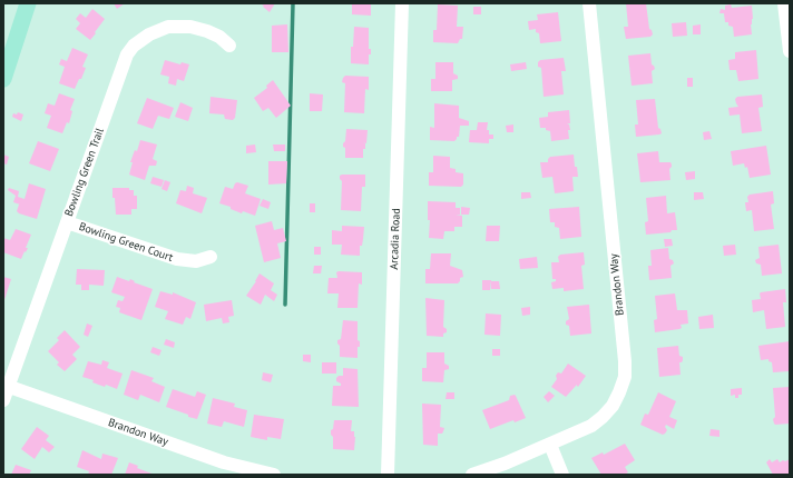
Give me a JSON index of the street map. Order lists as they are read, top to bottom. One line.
{"streets":{"street":["Bowling Green Trail","Arcadia Road","Bowling Green Court","Brandon Way"]},"crossings":[["Bowling Green Trail","Bowling Green Court"],["Bowling Green Trail","Brandon Way"]]}
